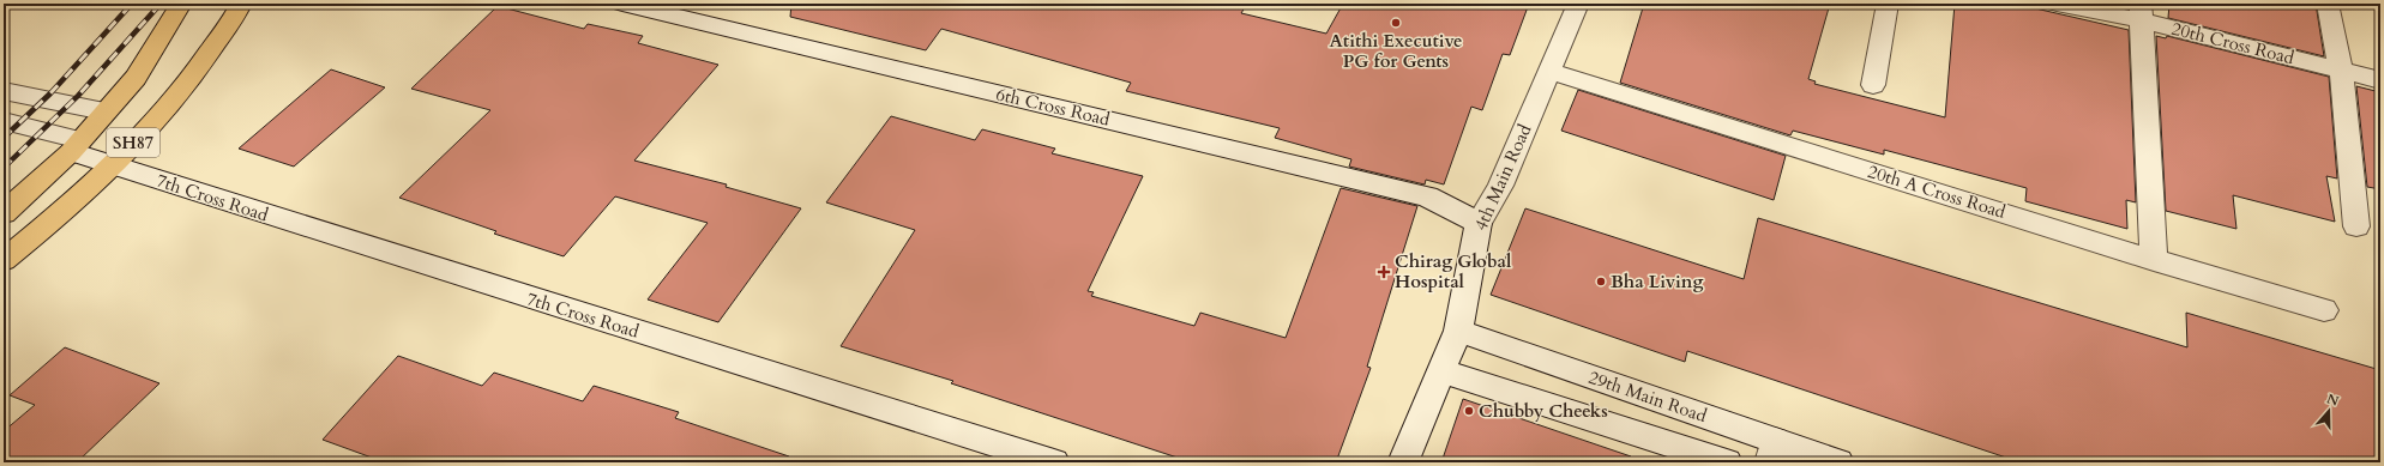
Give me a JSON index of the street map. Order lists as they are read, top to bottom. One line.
{"streets":{"main road":["20th Cross Road","6th Cross Road","SH87","4th Main Road","20th A Cross Road","7th Cross Road","29th Main Road"]},"crossings":[["6th Cross Road","4th Main Road"],["SH87","7th Cross Road"],["4th Main Road","20th A Cross Road"],["4th Main Road","29th Main Road"]],"places":{"other":["Atithi Executive PG for Gents","Bha Living","Chubby Cheeks"],"health":["Chirag Global Hospital"]},"north":"top"}
